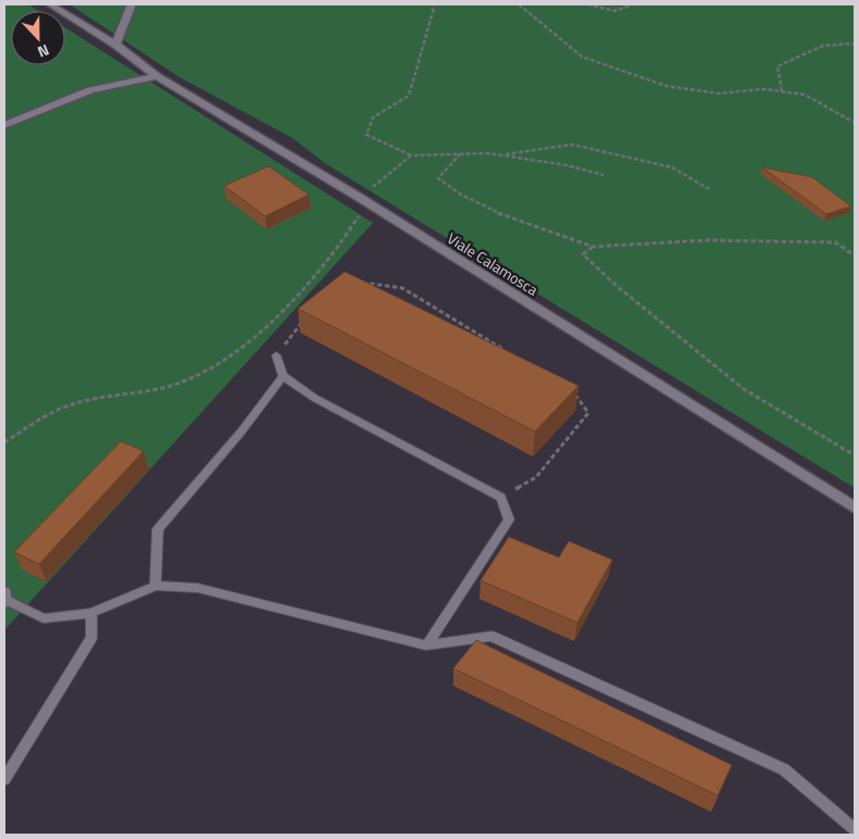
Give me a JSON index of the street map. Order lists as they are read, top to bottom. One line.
{"streets":{"street":["Viale Calamosca"]},"north":"bottom"}
